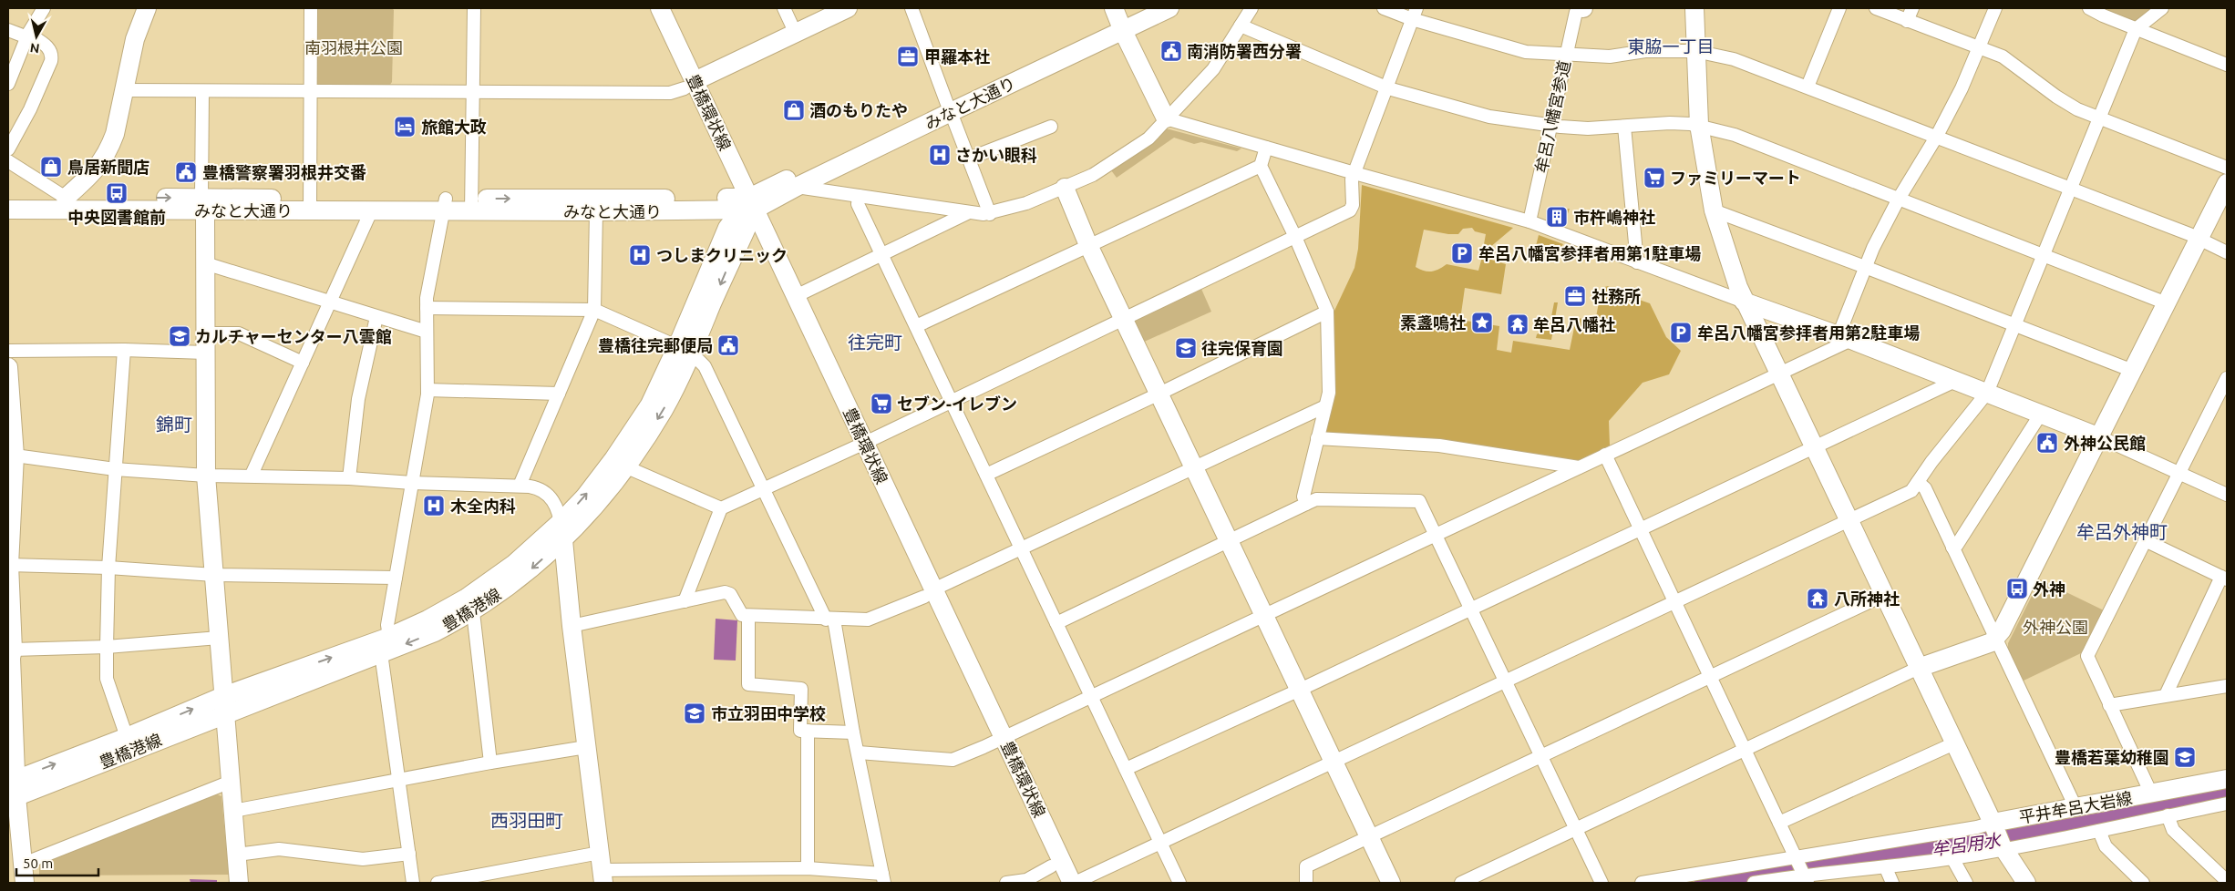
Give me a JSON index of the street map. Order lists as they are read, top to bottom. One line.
{"streets":{"street":["みなと大通り","豊橋環状線","牟呂八幡宮参道","豊橋港線","平井牟呂大岩線"]},"crossings":[["みなと大通り","豊橋環状線"],["みなと大通り","豊橋港線"],["豊橋環状線","豊橋港線"]],"districts":["東脇一丁目","往完町","錦町","牟呂外神町","西羽田町"],"water":["牟呂用水"],"parks":["南羽根井公園","外神公園"],"places":{"public building":["南消防署西分署","豊橋警察署羽根井交番","豊橋往完郵便局","外神公民館"],"office":["甲羅本社","社務所"],"shop":["酒のもりたや","鳥居新聞店"],"hotel":["旅館大政"],"hospital":["さかい眼科","つしまクリニック","木全内科"],"supermarket":["ファミリーマート","セブン-イレブン"],"bus stop":["中央図書館前","外神"],"building":["市杵嶋神社"],"parking":["牟呂八幡宮参拝者用第1駐車場","牟呂八幡宮参拝者用第2駐車場"],"place":["素盞嗚社"],"temple":["牟呂八幡社","八所神社"],"school or university":["カルチャーセンター八雲館","往完保育園","市立羽田中学校","豊橋若葉幼稚園"]},"scale_bar":"50 m","north":"bottom"}
